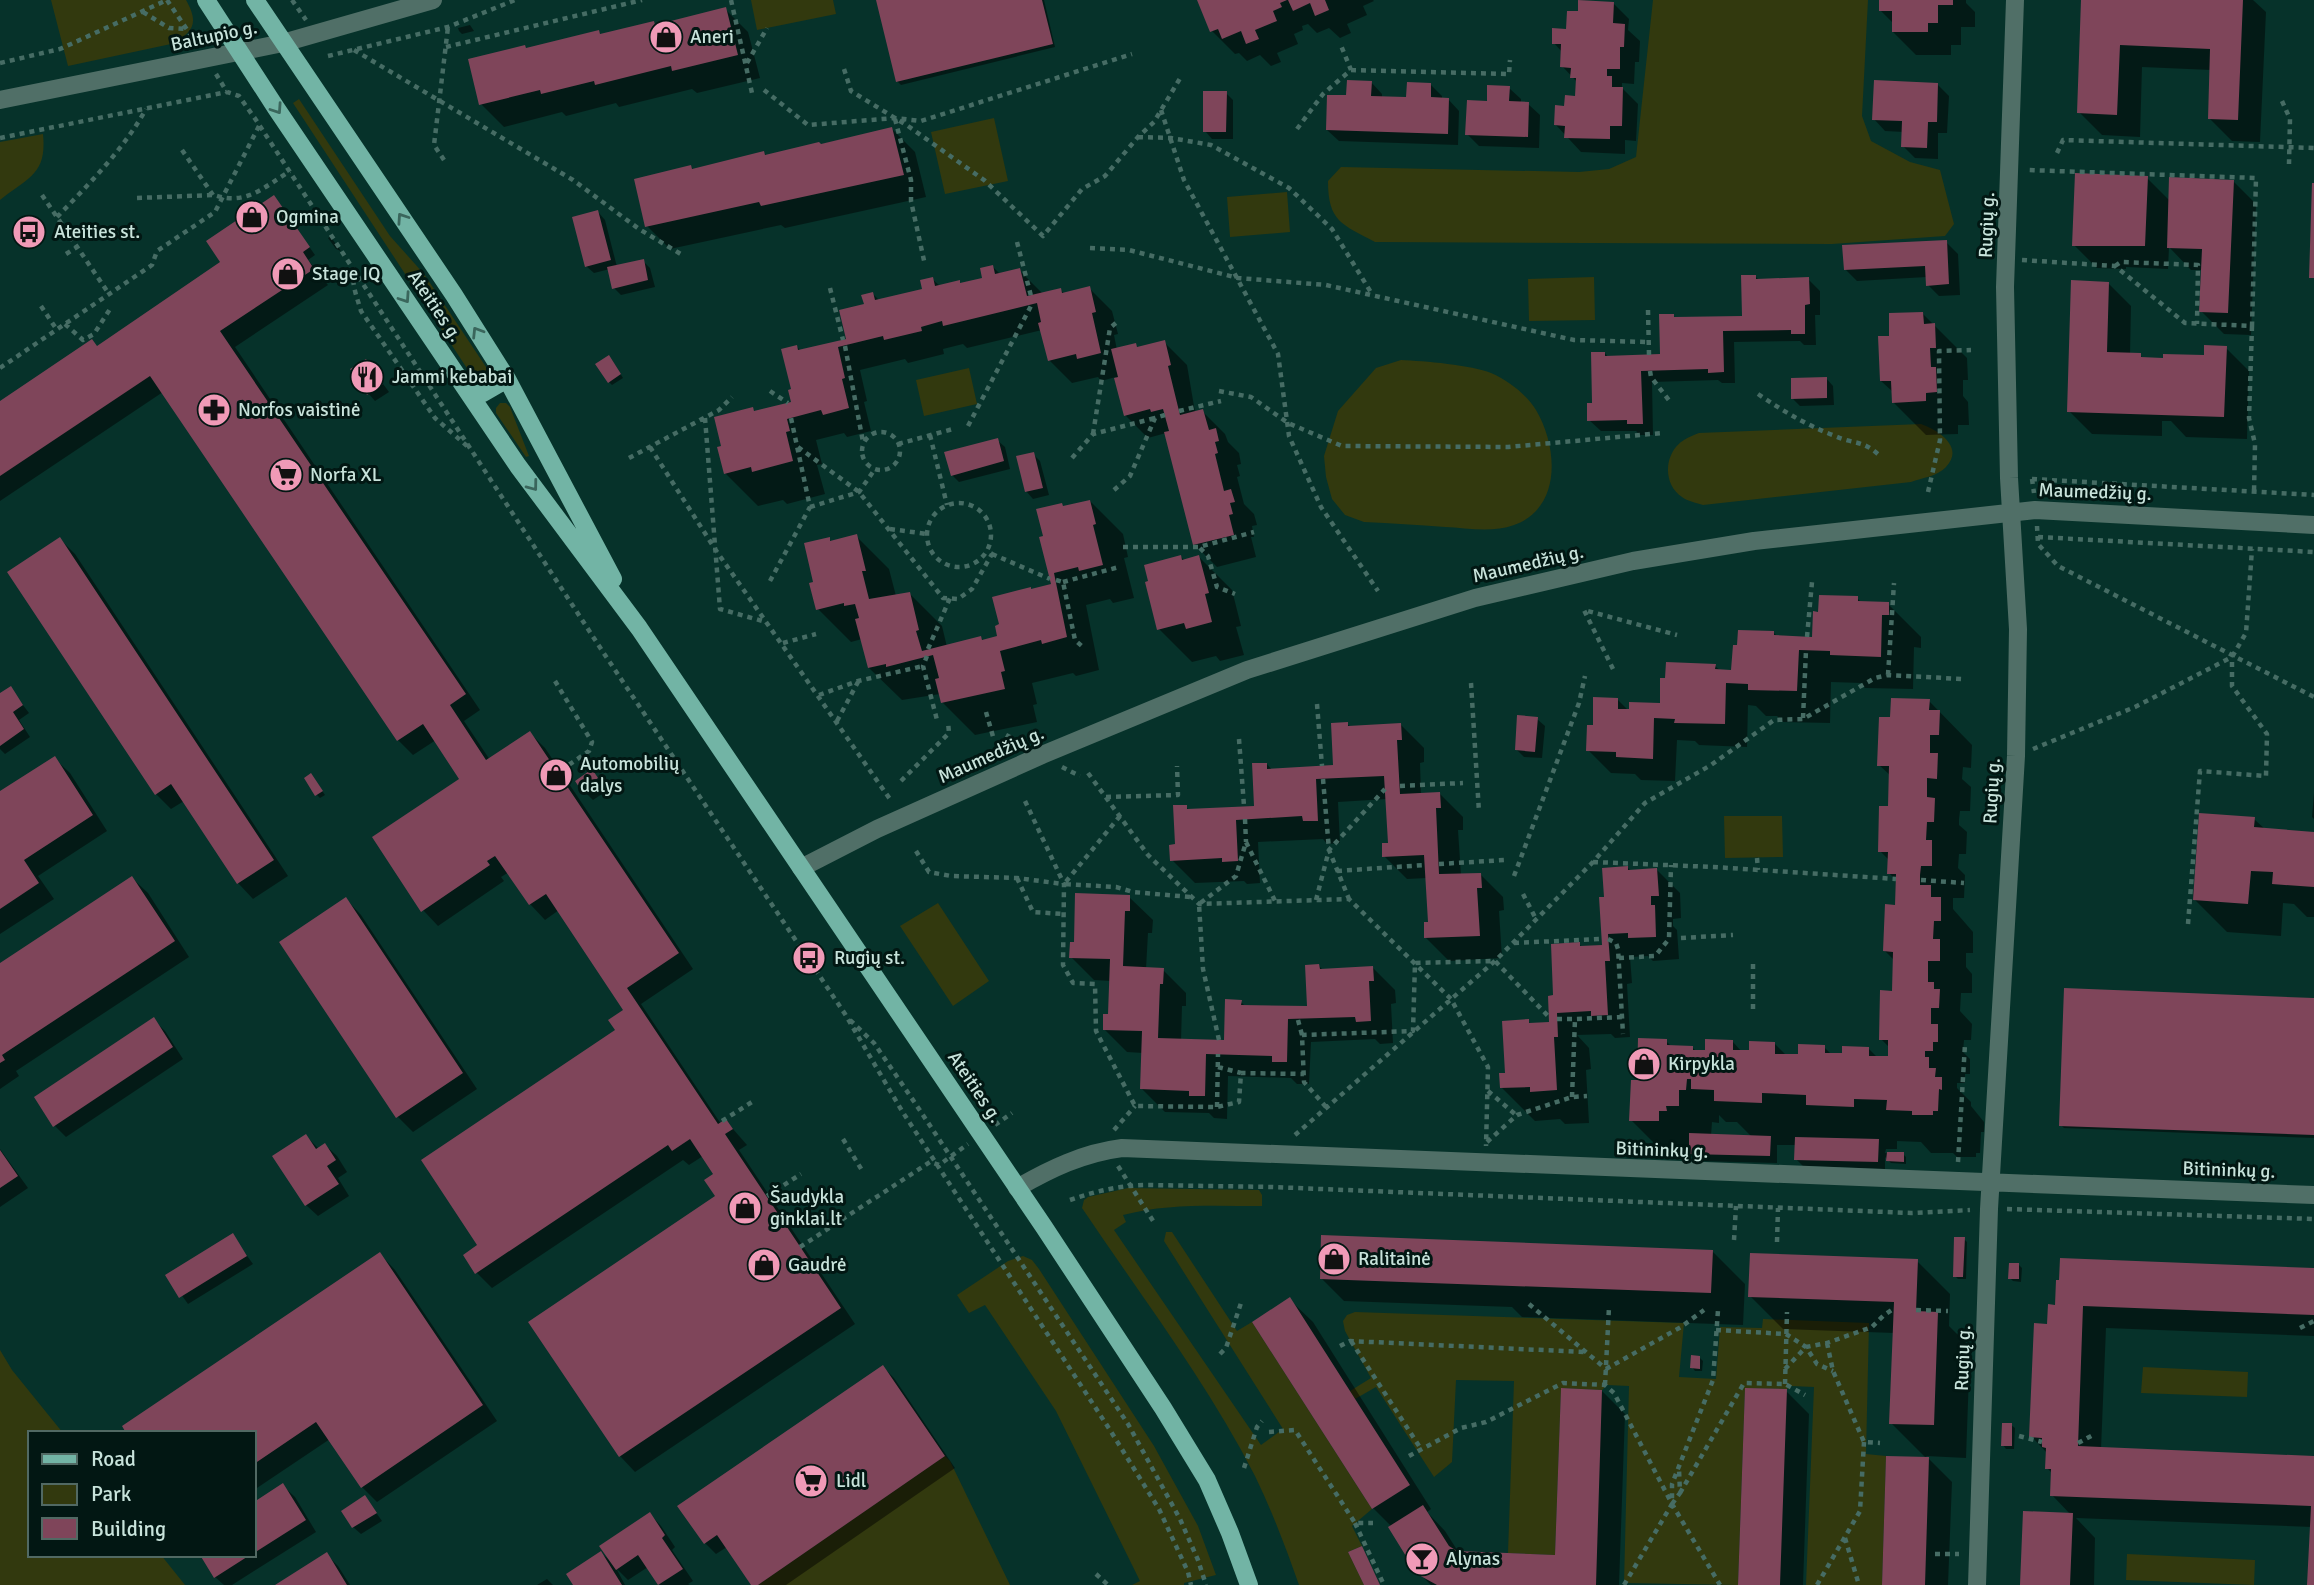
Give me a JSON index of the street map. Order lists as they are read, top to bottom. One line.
{"streets":{"main road":["Ateities g."],"street":["Baltupio g.","Rugių g.","Maumedžių g.","Bitininkų g."]},"crossings":[["Baltupio g.","Ateities g."],["Rugių g.","Maumedžių g."],["Rugių g.","Bitininkų g."],["Ateities g.","Maumedžių g."],["Ateities g.","Bitininkų g."]],"places":{"shop":["Aneri","Ogmina","Stage IQ","Automobilių dalys","Kirpykla","Šaudykla ginklai.lt","Ralitainė","Gaudrė"],"bus stop":["Ateities st.","Rugių st."],"restaurant":["Jammi kebabai"],"pharmacy":["Norfos vaistinė"],"supermarket":["Norfa XL","Lidl"],"bar":["Alynas"]},"legend":["Road","Park","Building"]}
